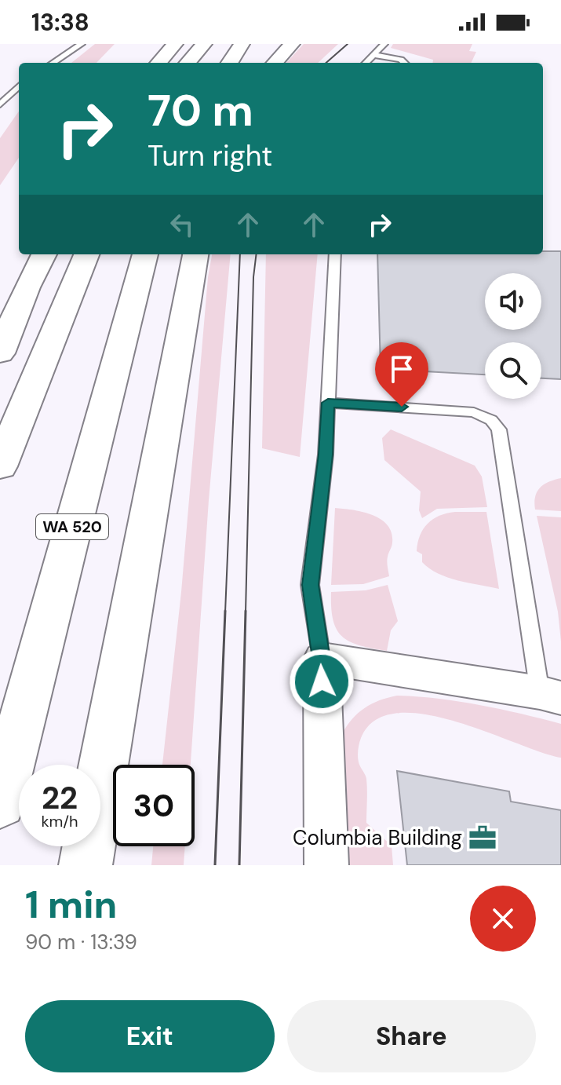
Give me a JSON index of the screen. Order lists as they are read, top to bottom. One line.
{"streets":{"highway":["WA 520"]},"places":{"office":["Columbia Building"]},"page":{"status":"13:38","turn":["70 m","Turn right"],"speed":"22 km/h","limit":"30","heading":["1 min","90 m · 13:39"],"buttons":["Exit","Share"]}}
